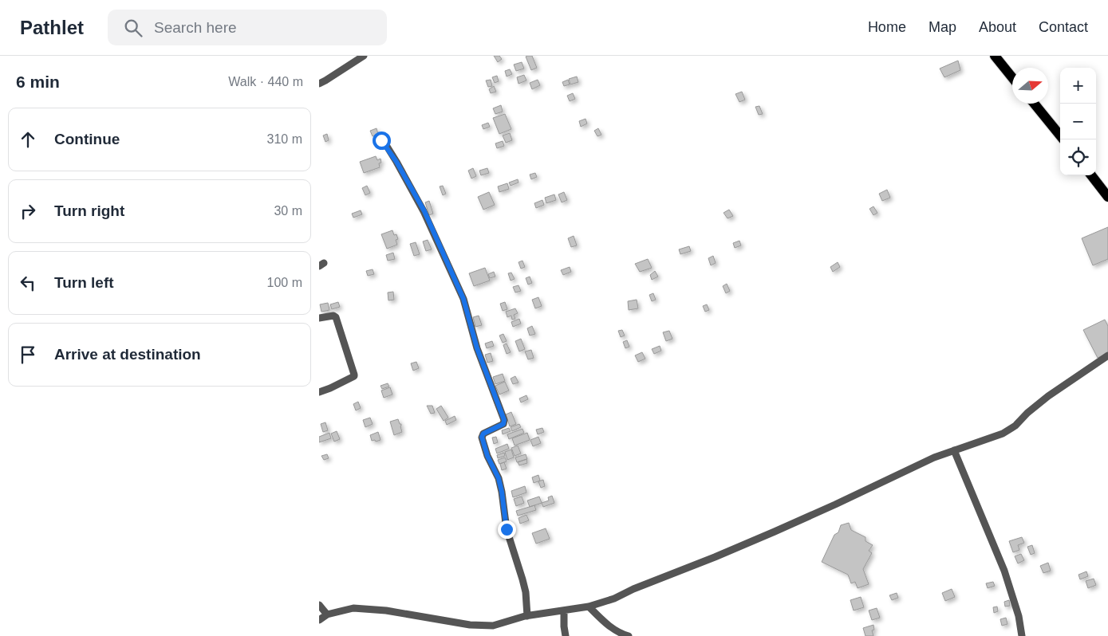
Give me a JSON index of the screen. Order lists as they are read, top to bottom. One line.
{"north":"right","page":{"header":"Pathlet","search":"Search here","nav":["Home","Map","About","Contact"],"heading":["6 min","Walk · 440 m"],"map_buttons":["+","−"],"list":[["Continue","310 m"],["Turn right","30 m"],["Turn left","100 m"],"Arrive at destination"]}}
